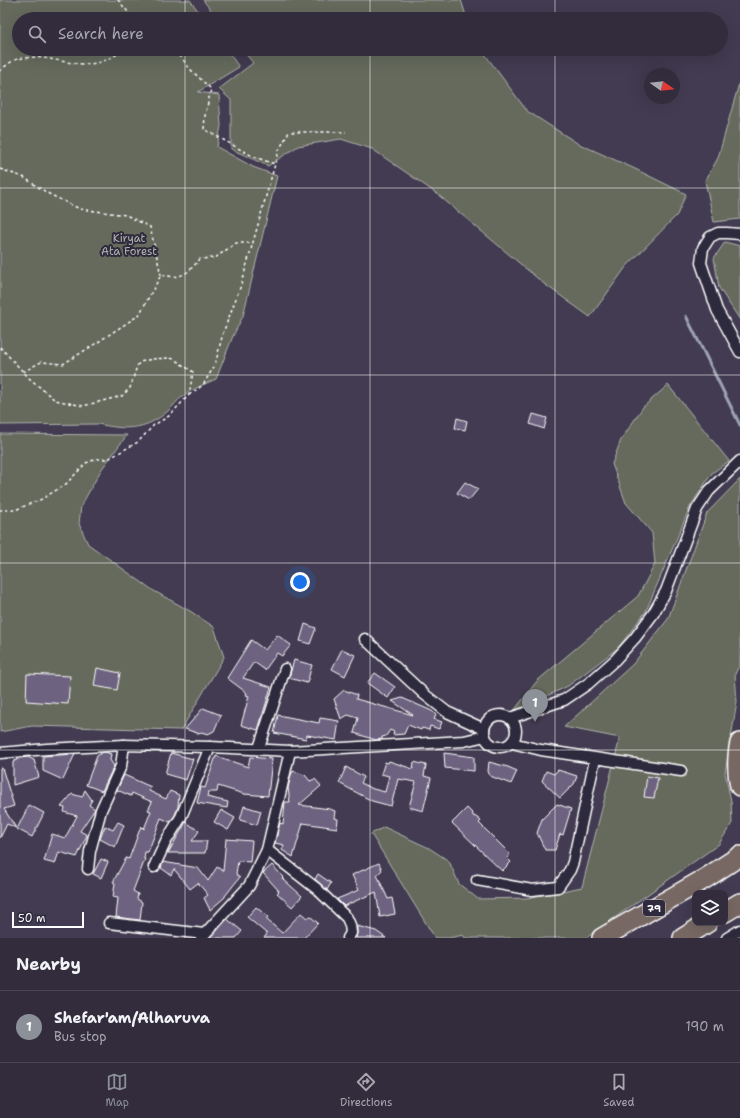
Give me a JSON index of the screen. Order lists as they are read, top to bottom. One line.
{"streets":{"highway":["79"]},"parks":["Kiryat Ata Forest"],"scale_bar":"50 m","north":"right","page":{"search":"Search here","pins":"1","scale":"50 m","heading":"Nearby","list":[{"mark":"1","name":"Shefar'am/Alharuva","note":"Bus stop","value":"190 m"}],"nav":["Map","Directions","Saved"]}}
